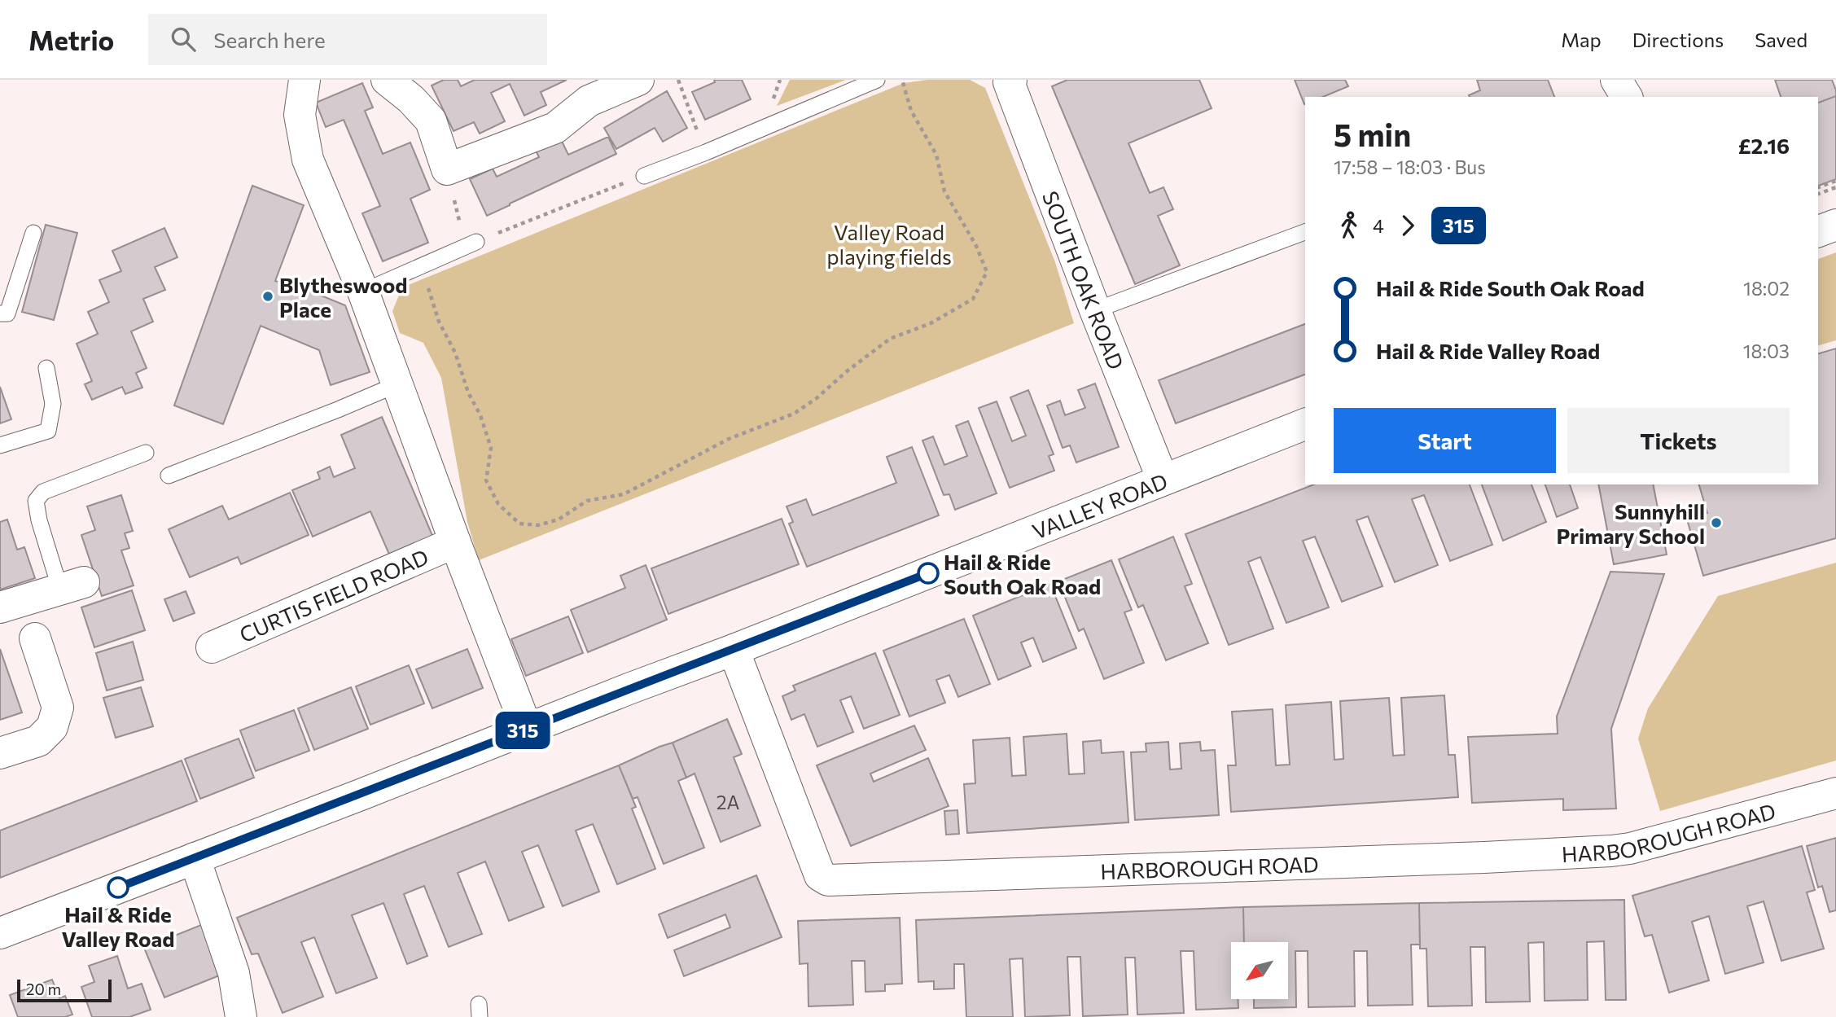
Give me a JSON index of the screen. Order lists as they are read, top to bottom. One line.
{"streets":{"street":["SOUTH OAK ROAD","VALLEY ROAD","CURTIS FIELD ROAD","HARBOROUGH ROAD"]},"crossings":[["SOUTH OAK ROAD","VALLEY ROAD"],["VALLEY ROAD","CURTIS FIELD ROAD"],["VALLEY ROAD","HARBOROUGH ROAD"]],"parks":["Valley Road playing fields"],"places":["Blytheswood Place","Sunnyhill Primary School","Hail & Ride South Oak Road","Hail & Ride Valley Road"],"lines":["bus line 315"],"house_numbers":["2A"],"scale_bar":"20 m","north":"bottom left","page":{"header":"Metrio","search":"Search here","nav":["Map","Directions","Saved"],"on_map":"315","heading":["5 min","17:58 – 18:03 · Bus","£2.16"],"legs":["4","315"],"list":[{"name":"Hail & Ride South Oak Road","value":"18:02"},{"name":"Hail & Ride Valley Road","value":"18:03"}],"buttons":["Start","Tickets"],"scale":"20 m"}}
